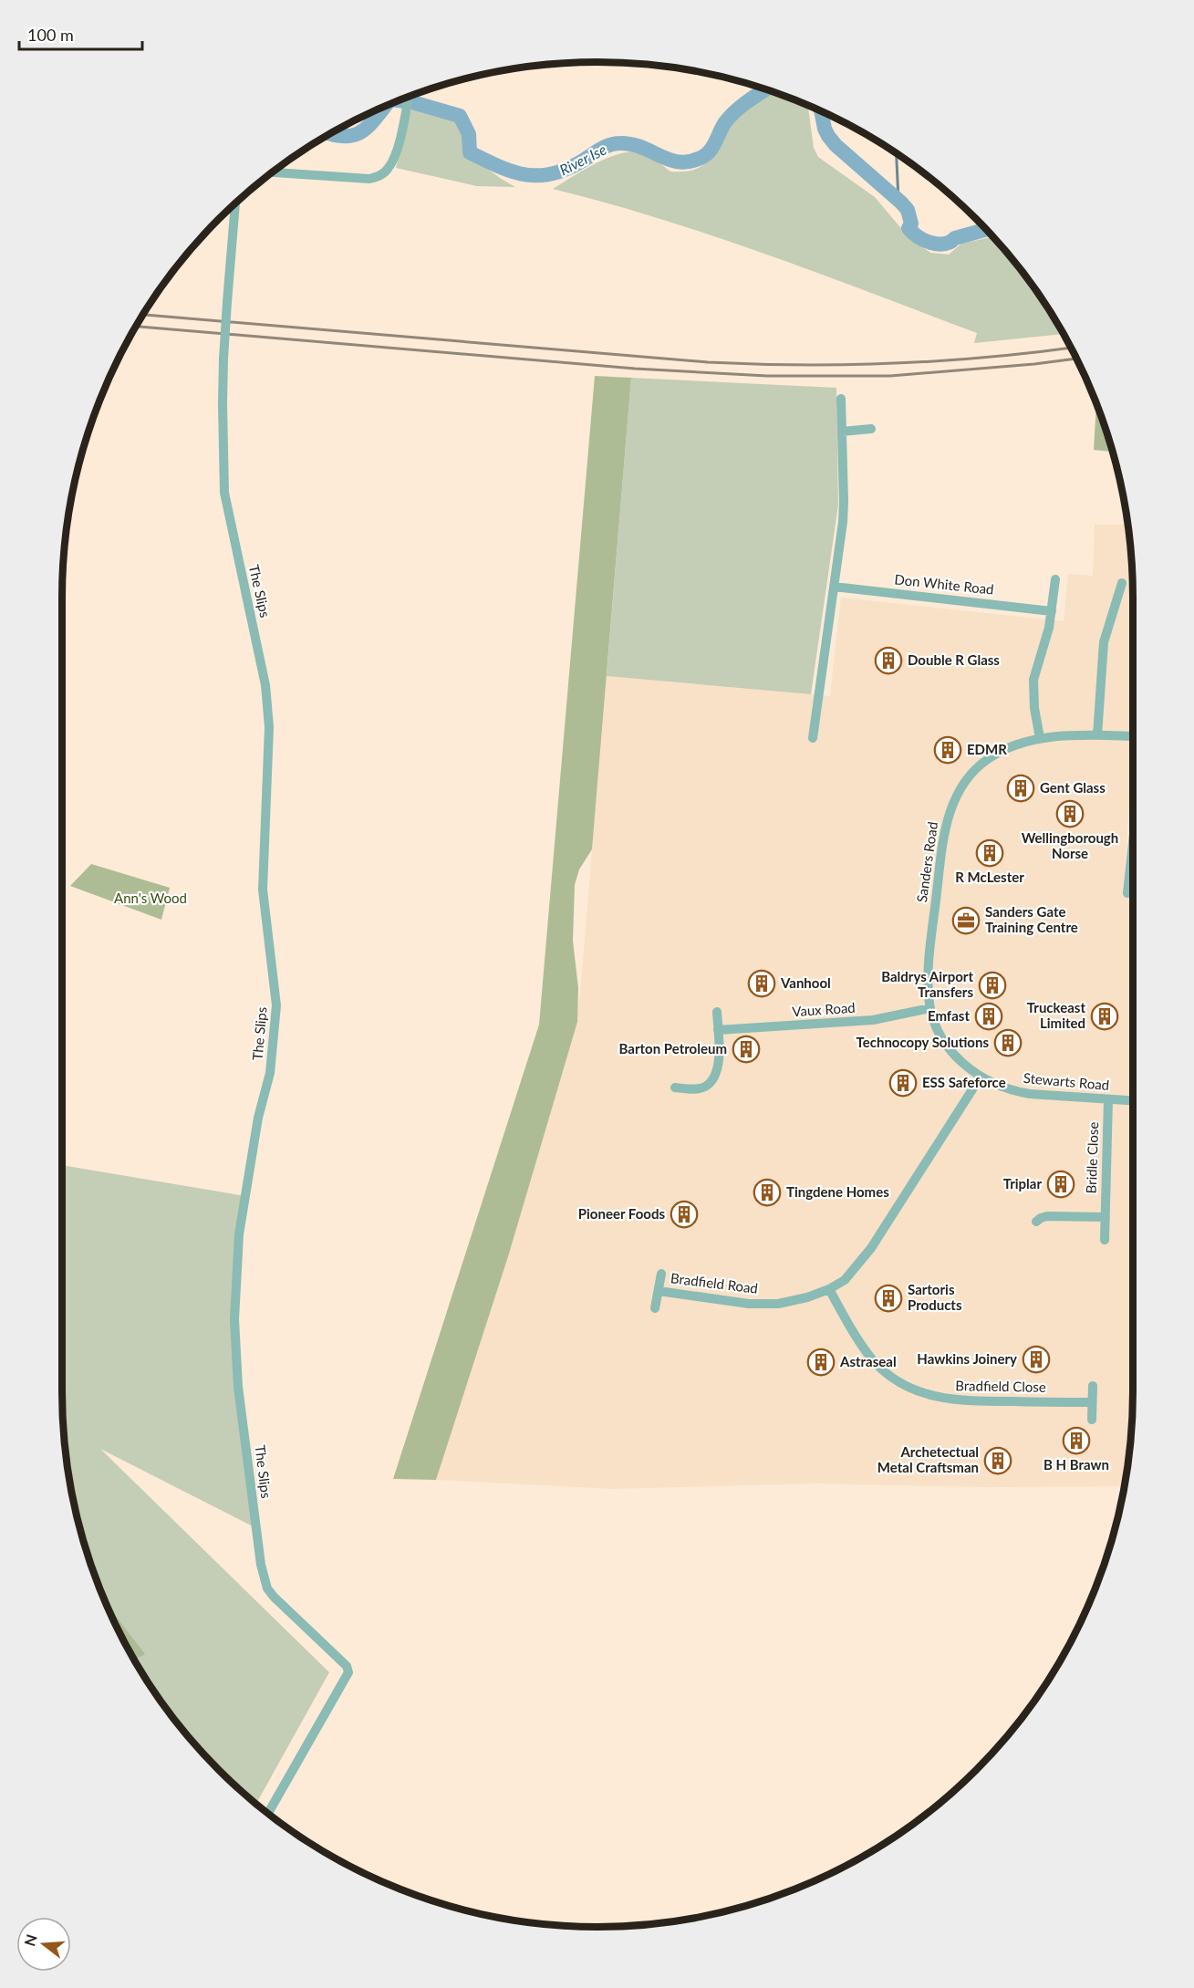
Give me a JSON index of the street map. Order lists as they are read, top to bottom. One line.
{"streets":{"street":["Don White Road","The Slips","Sanders Road","Vaux Road","Stewarts Road","Bridle Close","Bradfield Road","Bradfield Close"]},"crossings":[["Sanders Road","Vaux Road"],["Sanders Road","Stewarts Road"],["Vaux Road","Stewarts Road"],["Stewarts Road","Bridle Close"],["Stewarts Road","Bradfield Road"],["Bradfield Road","Bradfield Close"]],"water":["River Ise"],"parks":["Ann's Wood"],"places":{"building":["Double R Glass","EDMR","Gent Glass","Wellingborough Norse","R McLester","Vanhool","Baldrys Airport Transfers","Emfast","Truckeast Limited","Technocopy Solutions","Barton Petroleum","ESS Safeforce","Triplar","Tingdene Homes","Pioneer Foods","Sartoris Products","Hawkins Joinery","Astraseal","B H Brawn","Archetectual Metal Craftsman"],"office":["Sanders Gate Training Centre"]},"scale_bar":"100 m","north":"left"}
